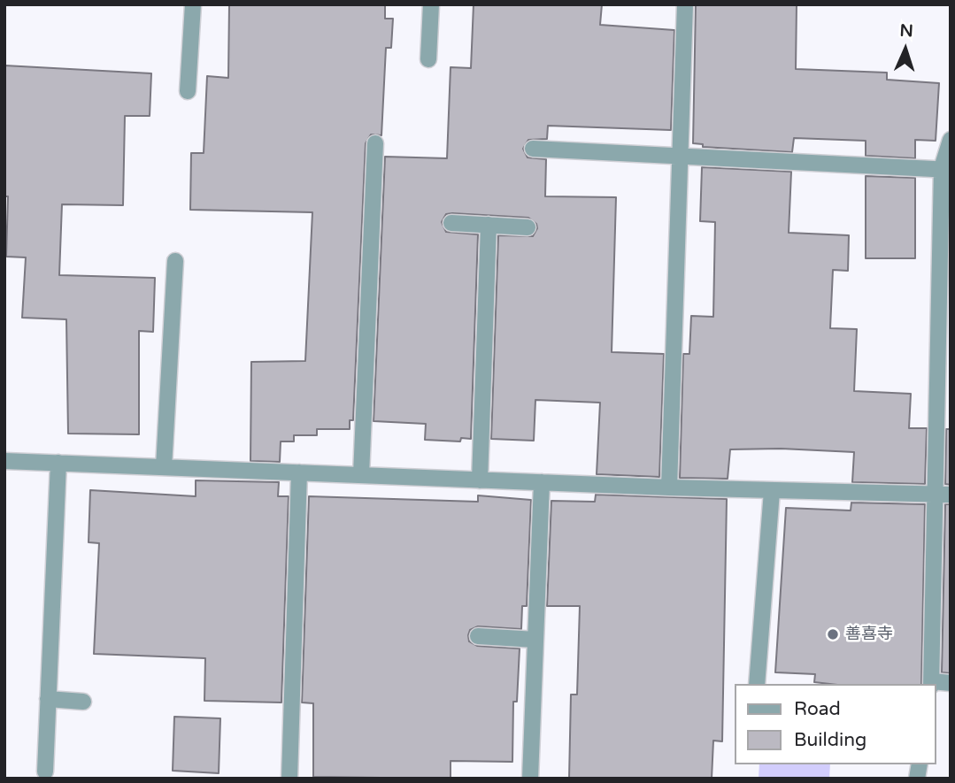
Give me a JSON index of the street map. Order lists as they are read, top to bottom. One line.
{"places":["善喜寺"],"legend":["Road","Building"],"north":"top"}
